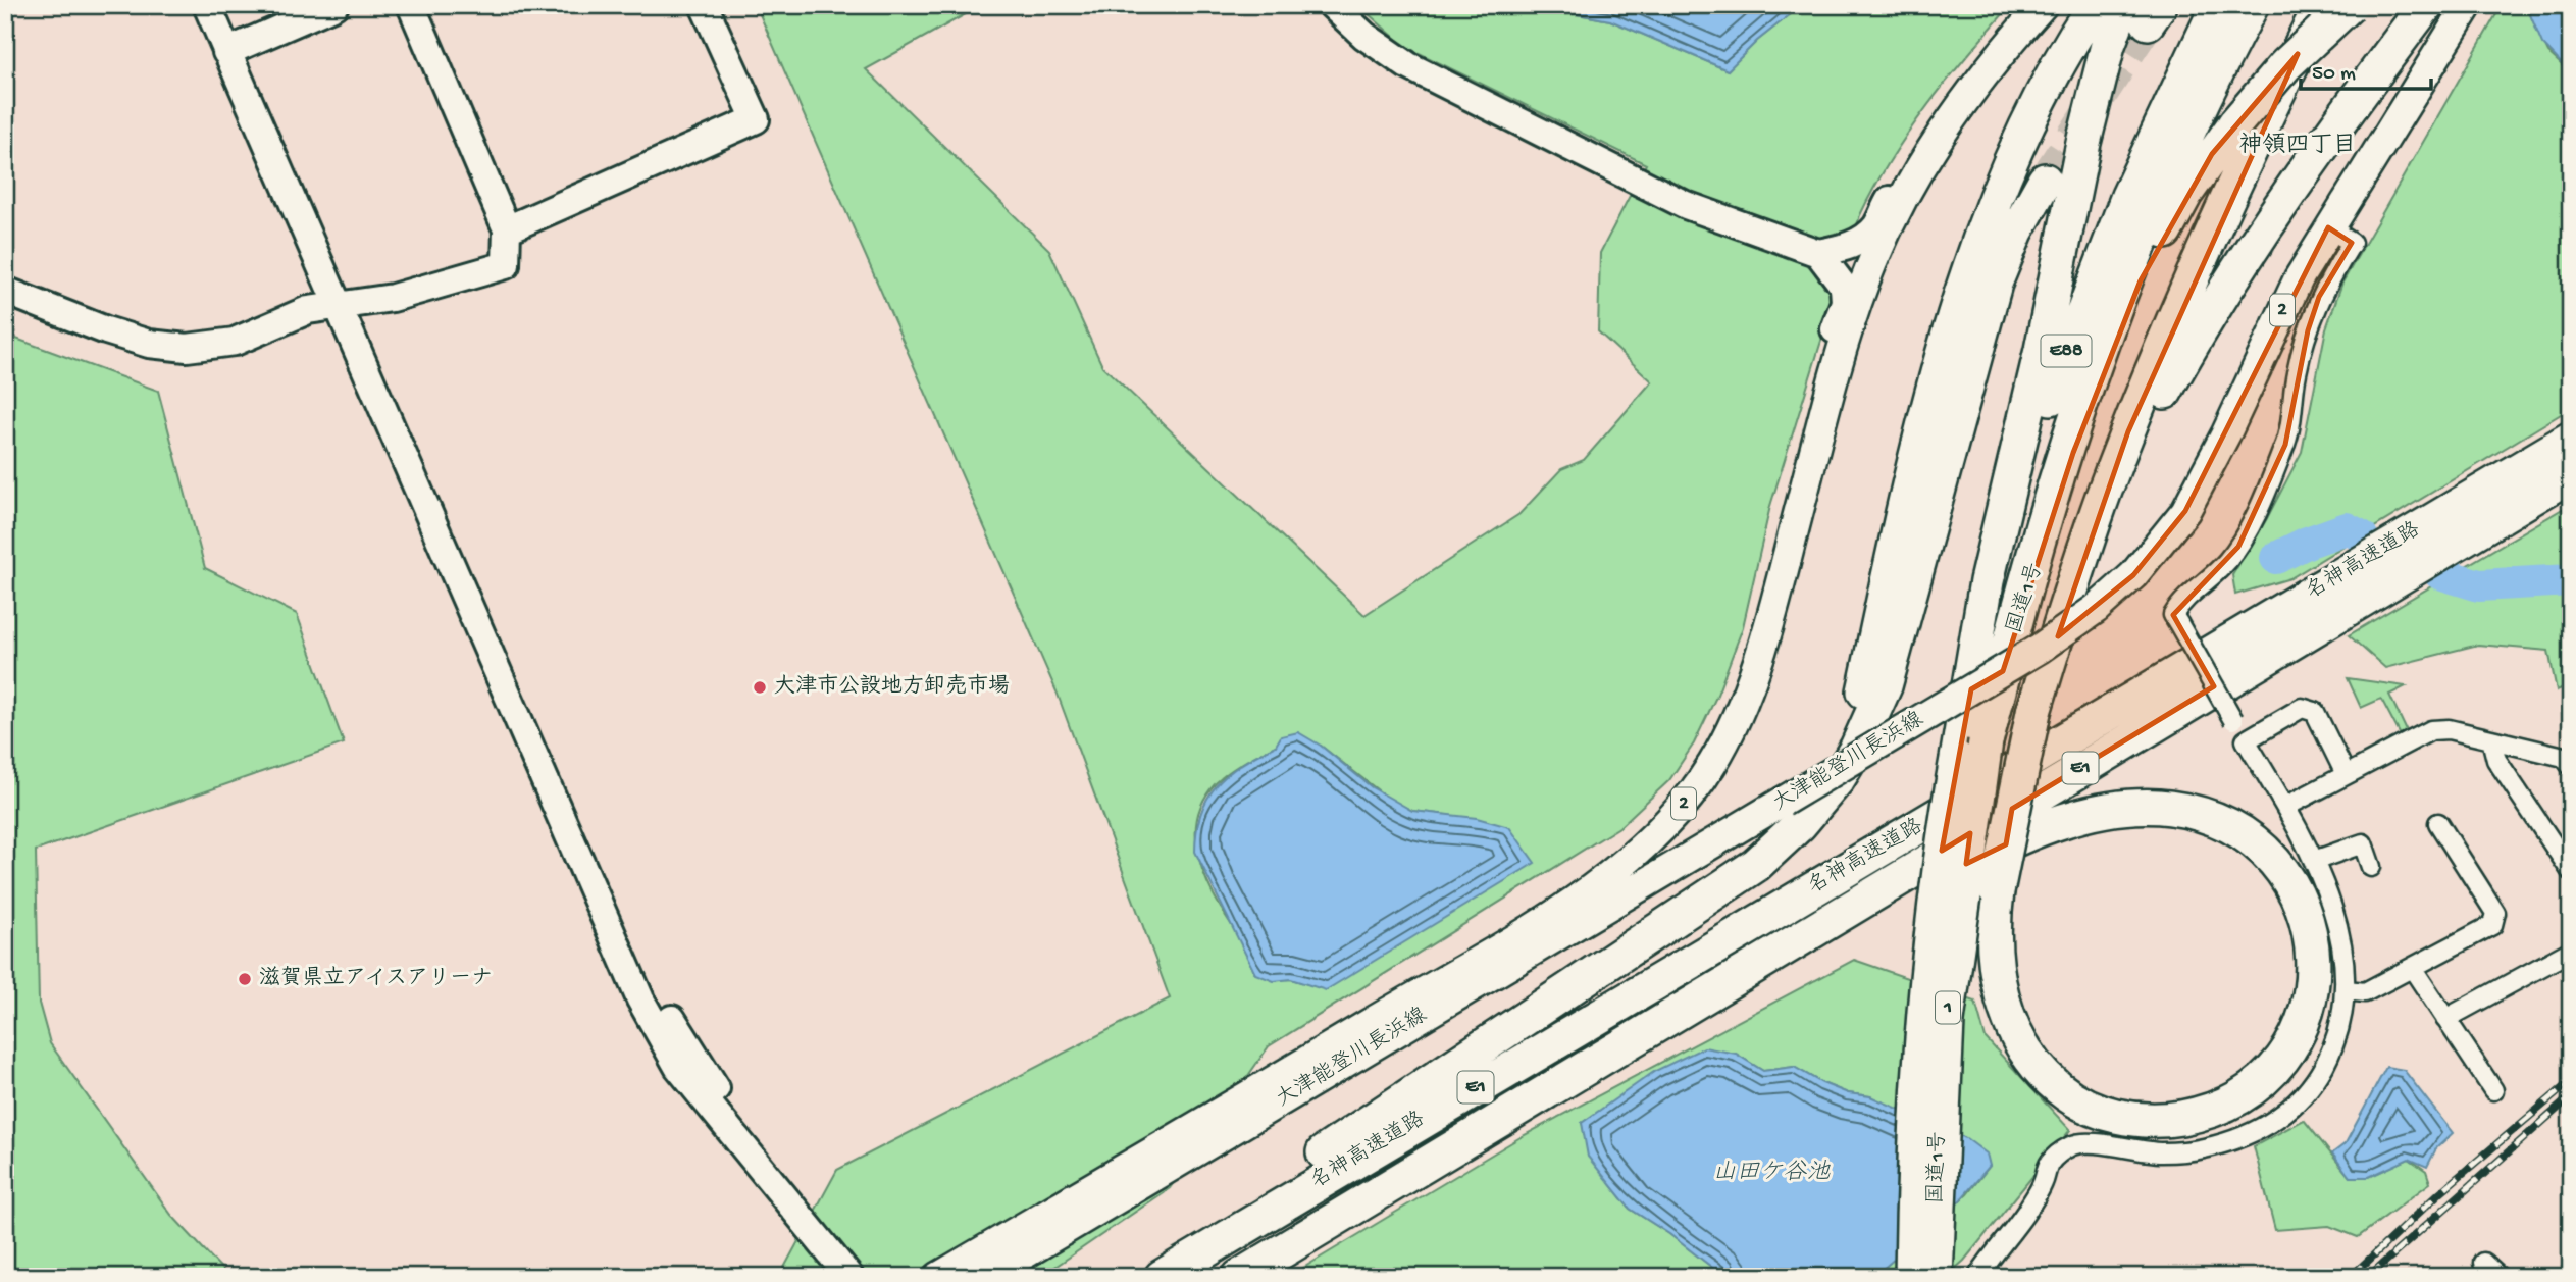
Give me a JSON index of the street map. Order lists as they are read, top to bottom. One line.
{"streets":{"highway":["E88","名神高速道路","国道1号","E1","1"],"main road":["2","大津能登川長浜線"]},"crossings":[["E88","国道1号"]],"districts":["神領四丁目"],"water":["山田ケ谷池"],"places":["大津市公設地方卸売市場","滋賀県立アイスアリーナ"],"scale_bar":"50 m"}
